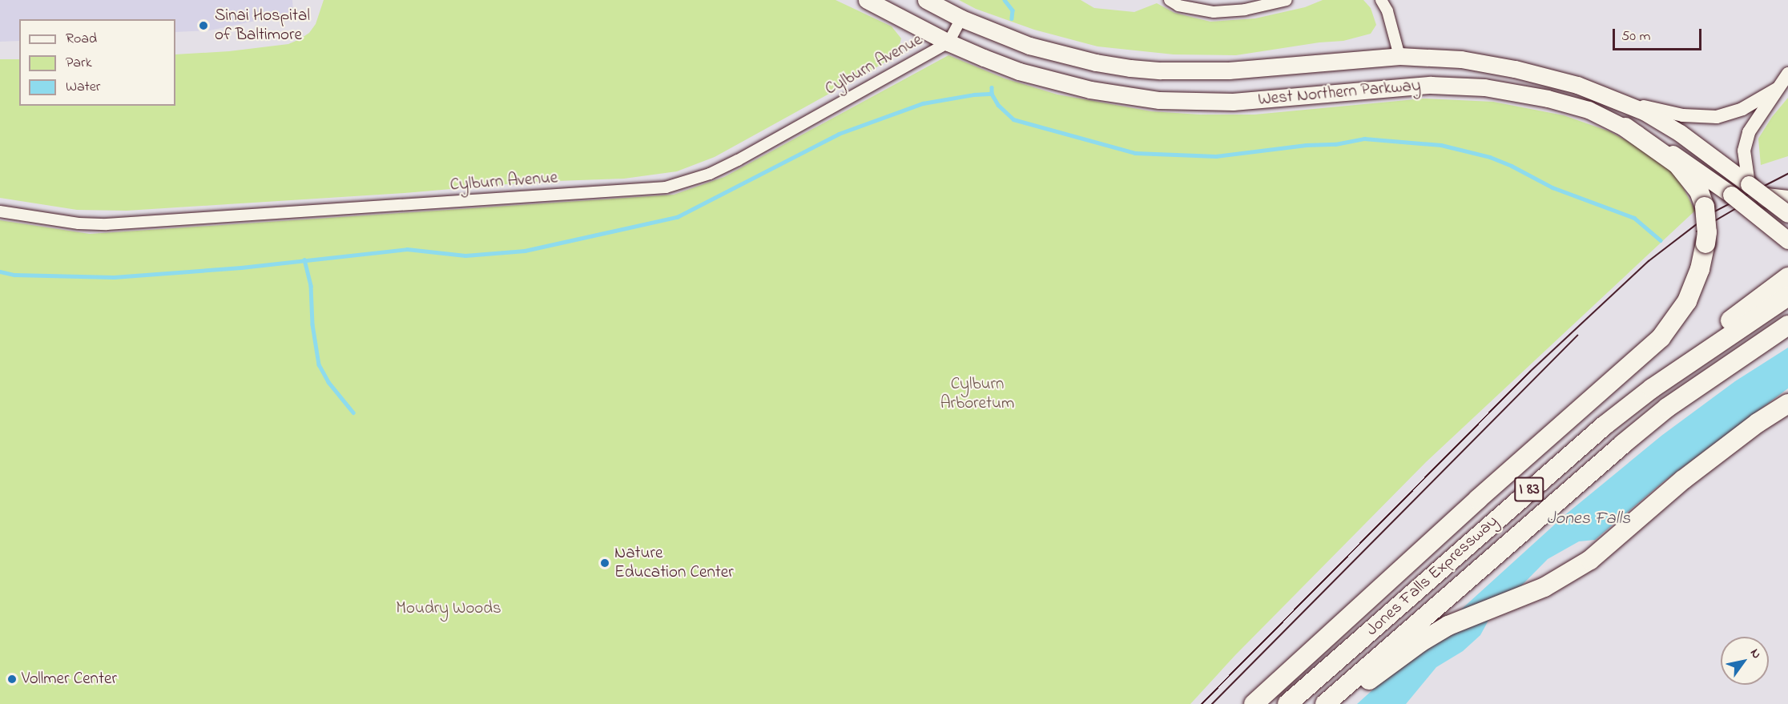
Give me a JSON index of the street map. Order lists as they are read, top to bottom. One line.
{"streets":{"highway":["I 83","Jones Falls Expressway"],"main road":["West Northern Parkway"],"street":["Cylburn Avenue"]},"crossings":[["Cylburn Avenue","West Northern Parkway"]],"water":["Jones Falls"],"parks":["Cylburn Arboretum","Moudry Woods"],"places":["Sinai Hospital of Baltimore","Nature Education Center","Vollmer Center"],"legend":["Road","Park","Water"],"scale_bar":"50 m","north":"top right"}
